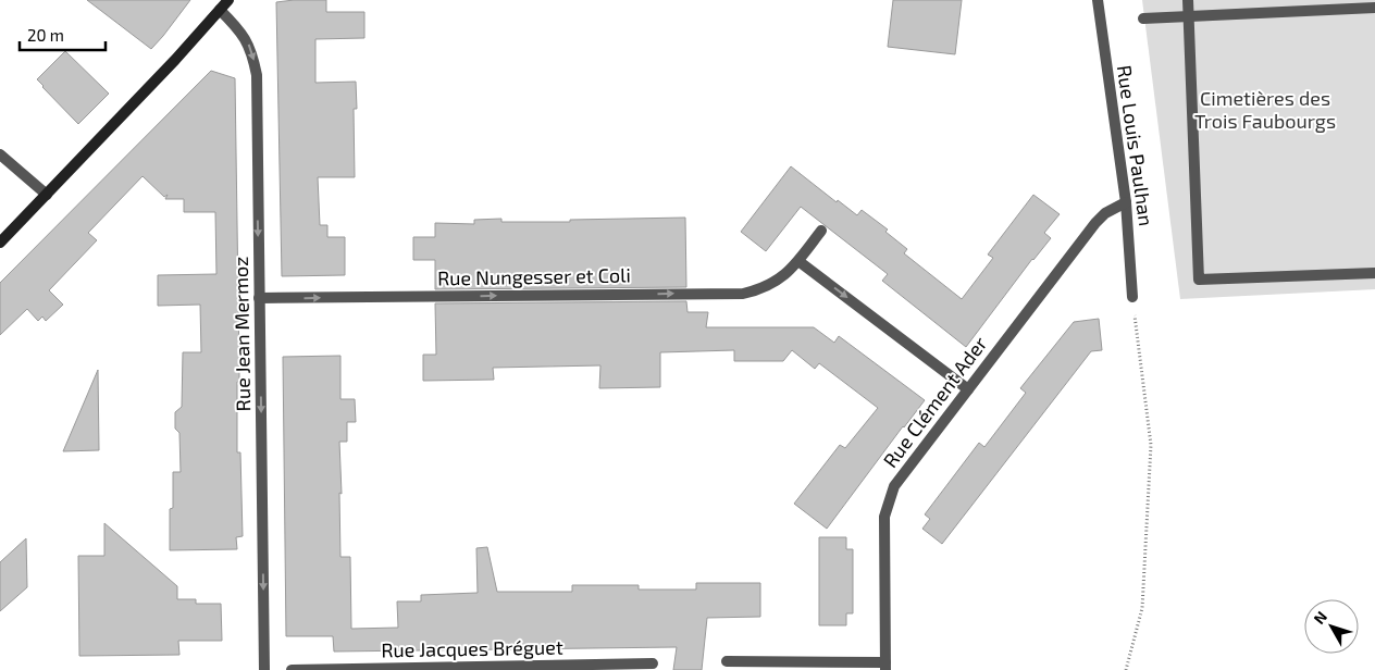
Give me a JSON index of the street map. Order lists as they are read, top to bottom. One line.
{"streets":{"street":["Rue Louis Paulhan","Rue Nungesser et Coli","Rue Jean Mermoz","Rue Clément Ader","Rue Jacques Bréguet"]},"crossings":[["Rue Louis Paulhan","Rue Clément Ader"],["Rue Nungesser et Coli","Rue Jean Mermoz"]],"one_way":["Rue Nungesser et Coli","Rue Jean Mermoz"],"parks":["Cimetières des Trois Faubourgs"],"scale_bar":"20 m","north":"top left"}
